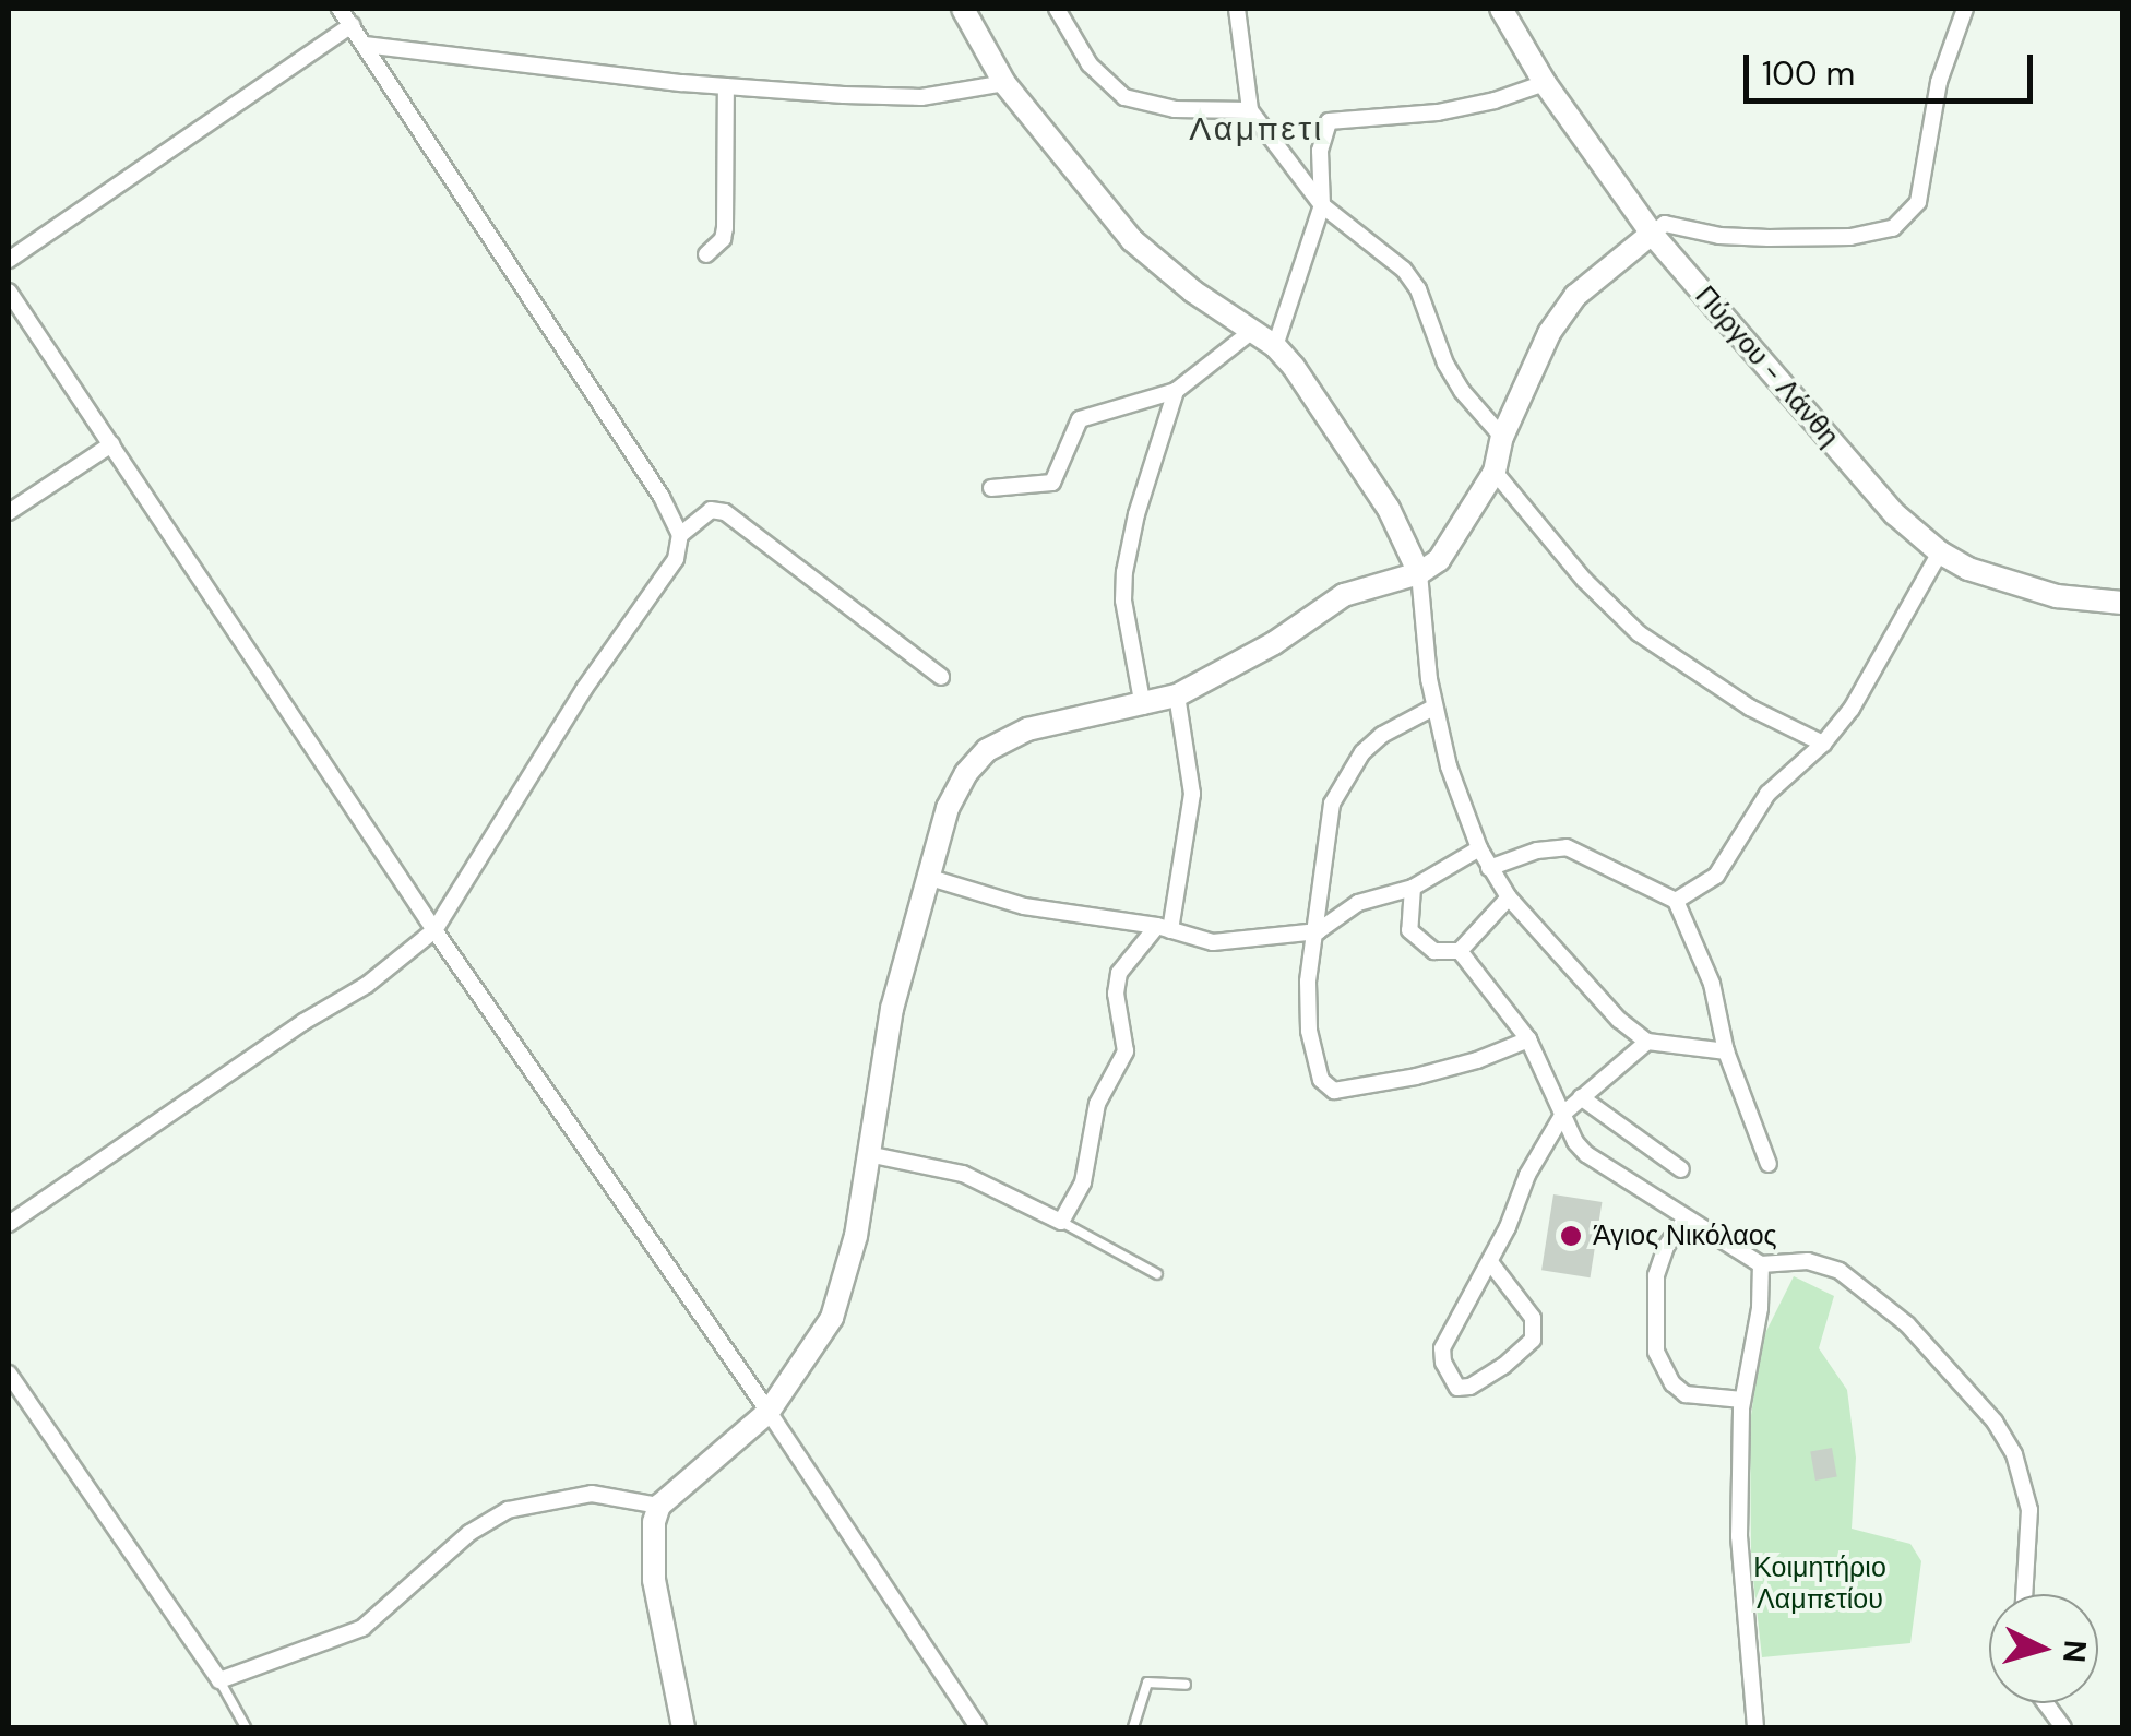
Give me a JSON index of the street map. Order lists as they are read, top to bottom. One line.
{"streets":{"street":["Πύργου - Λάνθη"]},"districts":["Λαμπετι"],"parks":["Κοιμητήριο Λαμπετίου"],"places":["Άγιος Νικόλαος"],"scale_bar":"100 m","north":"right"}
